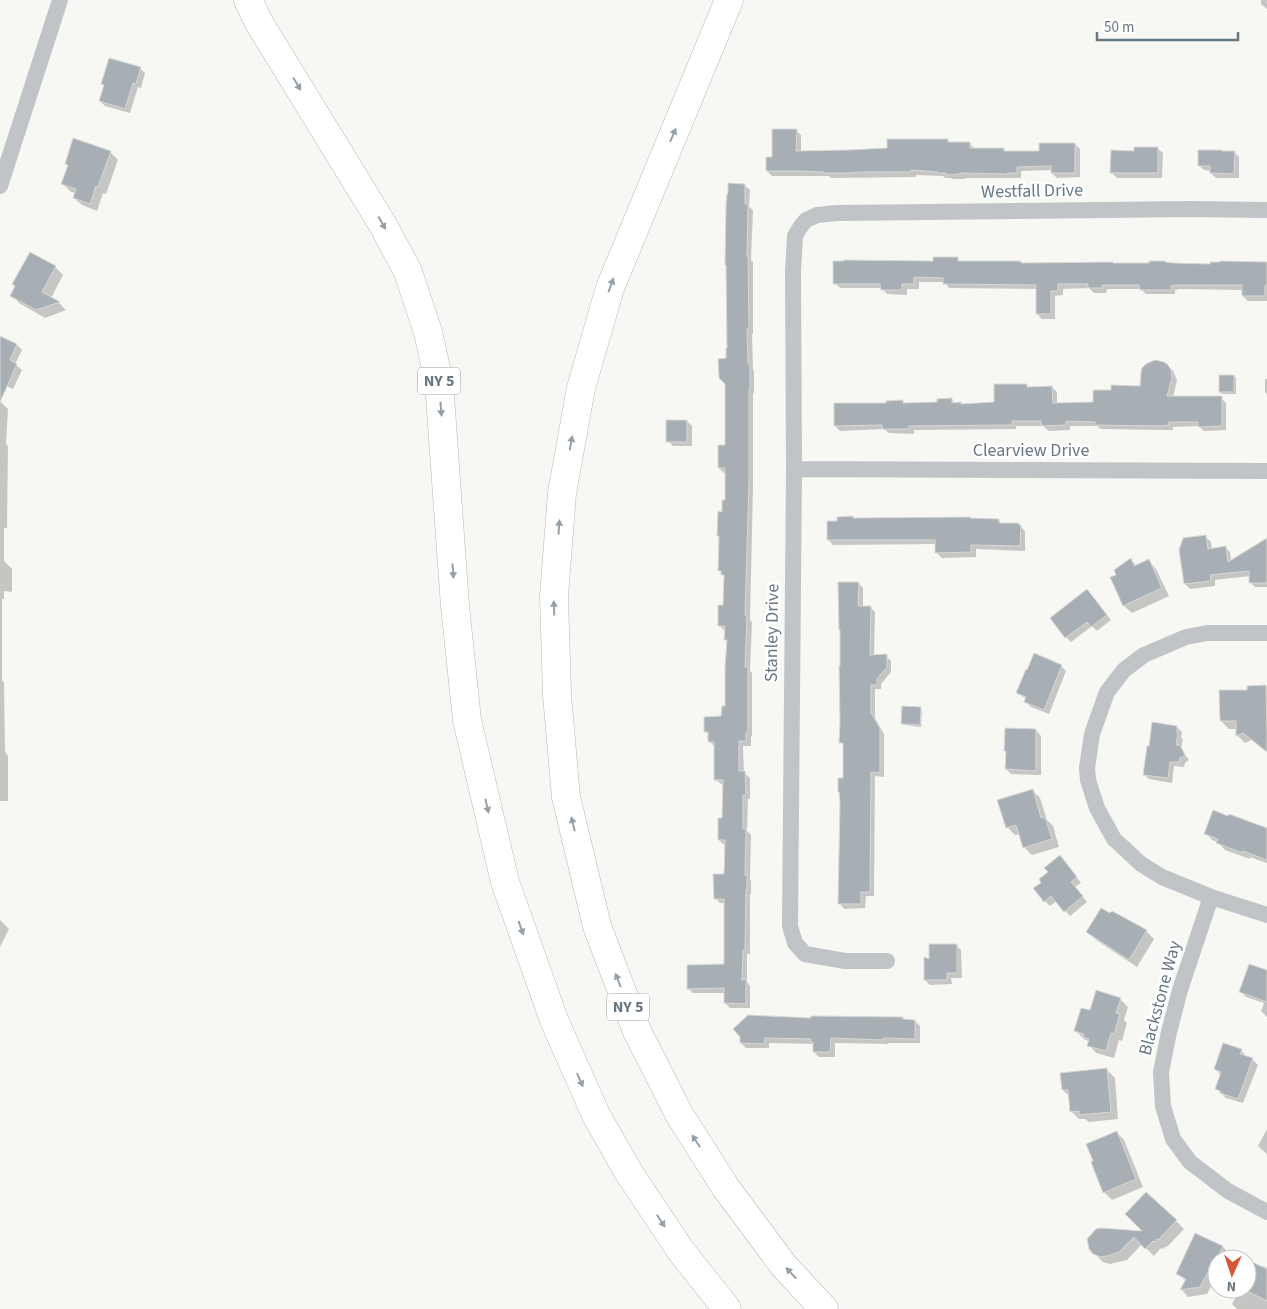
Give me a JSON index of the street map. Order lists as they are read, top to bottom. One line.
{"streets":{"highway":["NY 5"],"street":["Westfall Drive","Clearview Drive","Stanley Drive","Blackstone Way"]},"crossings":[["Westfall Drive","Stanley Drive"],["Clearview Drive","Stanley Drive"]],"scale_bar":"50 m","north":"bottom"}
